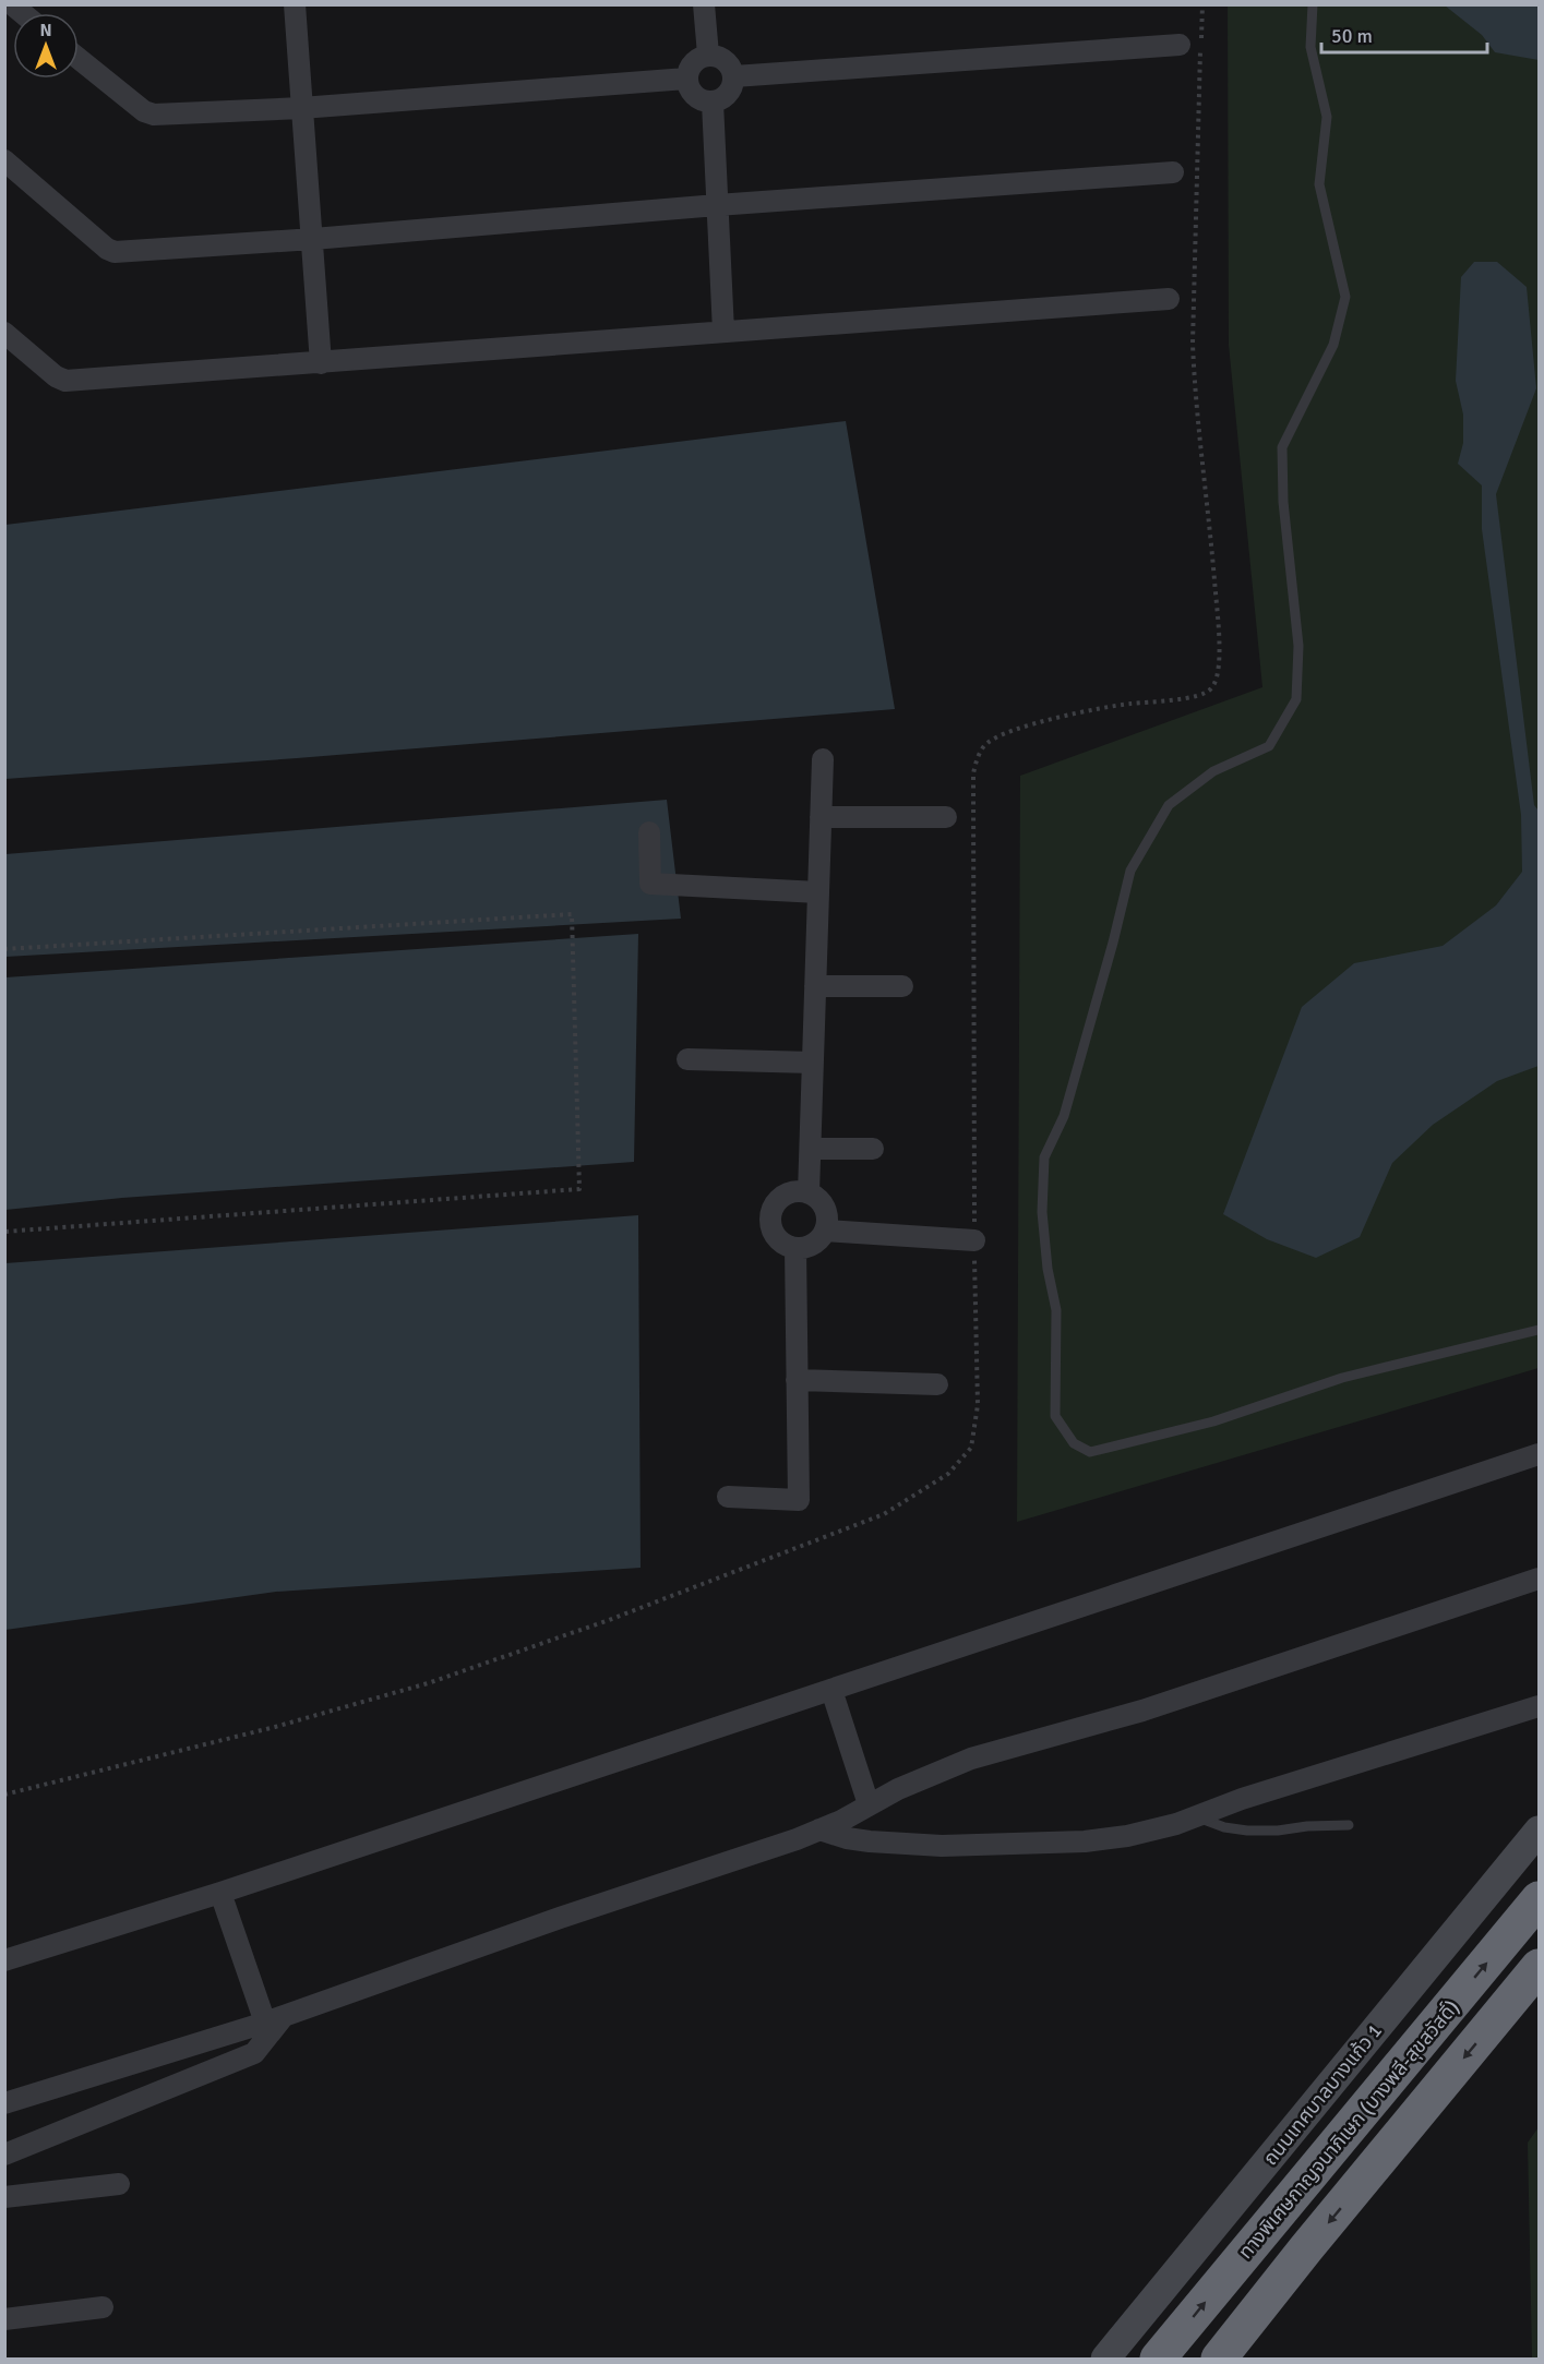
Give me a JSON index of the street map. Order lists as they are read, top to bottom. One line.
{"streets":{"highway":["ทางพิเศษกาญจนาภิเษก (บางพลี-สุขสวัสดิ์)"],"main road":["ถนนเทศบาลบางแก้ว 1"]},"scale_bar":"50 m","north":"top"}
